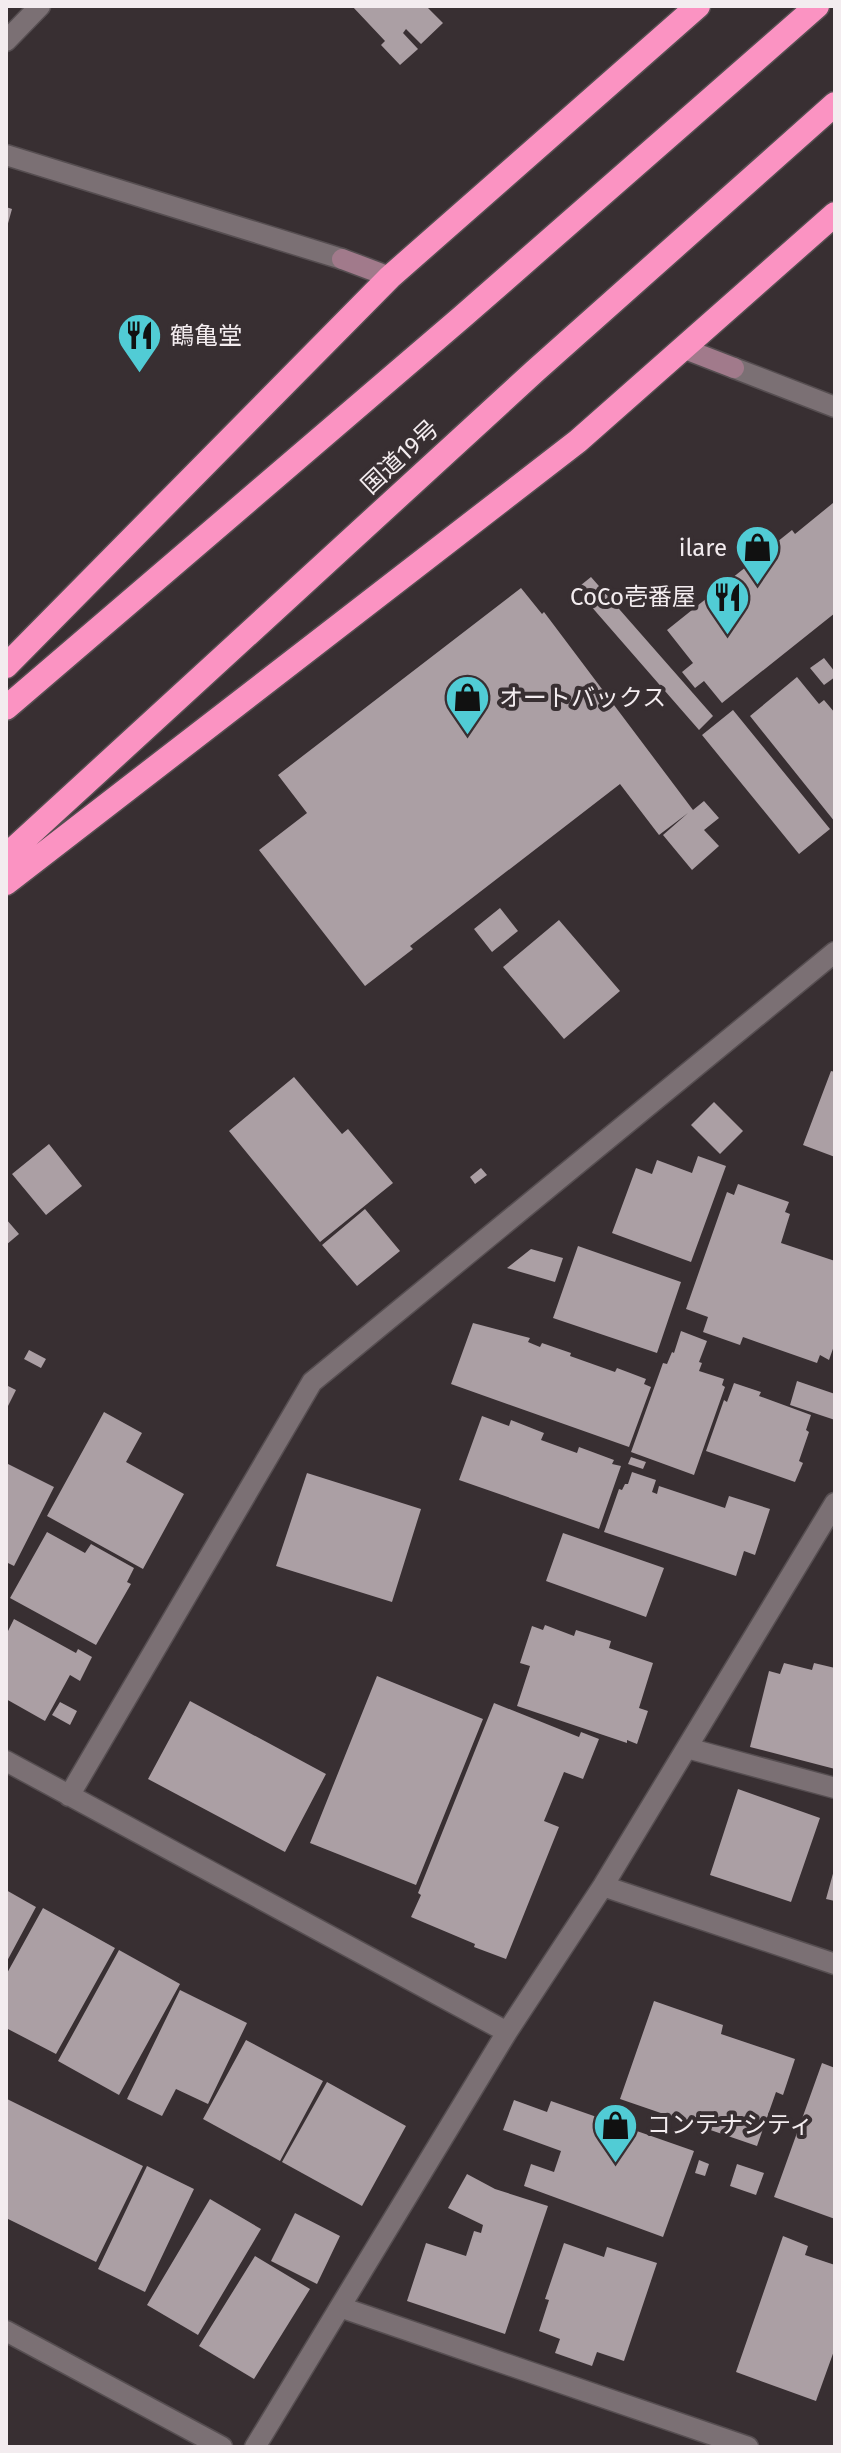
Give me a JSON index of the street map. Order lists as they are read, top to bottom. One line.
{"streets":{"highway":["国道19号"]},"places":{"restaurant":["鶴亀堂","CoCo壱番屋"],"shop":["ilare","オートバックス","コンテナシティ"]}}
